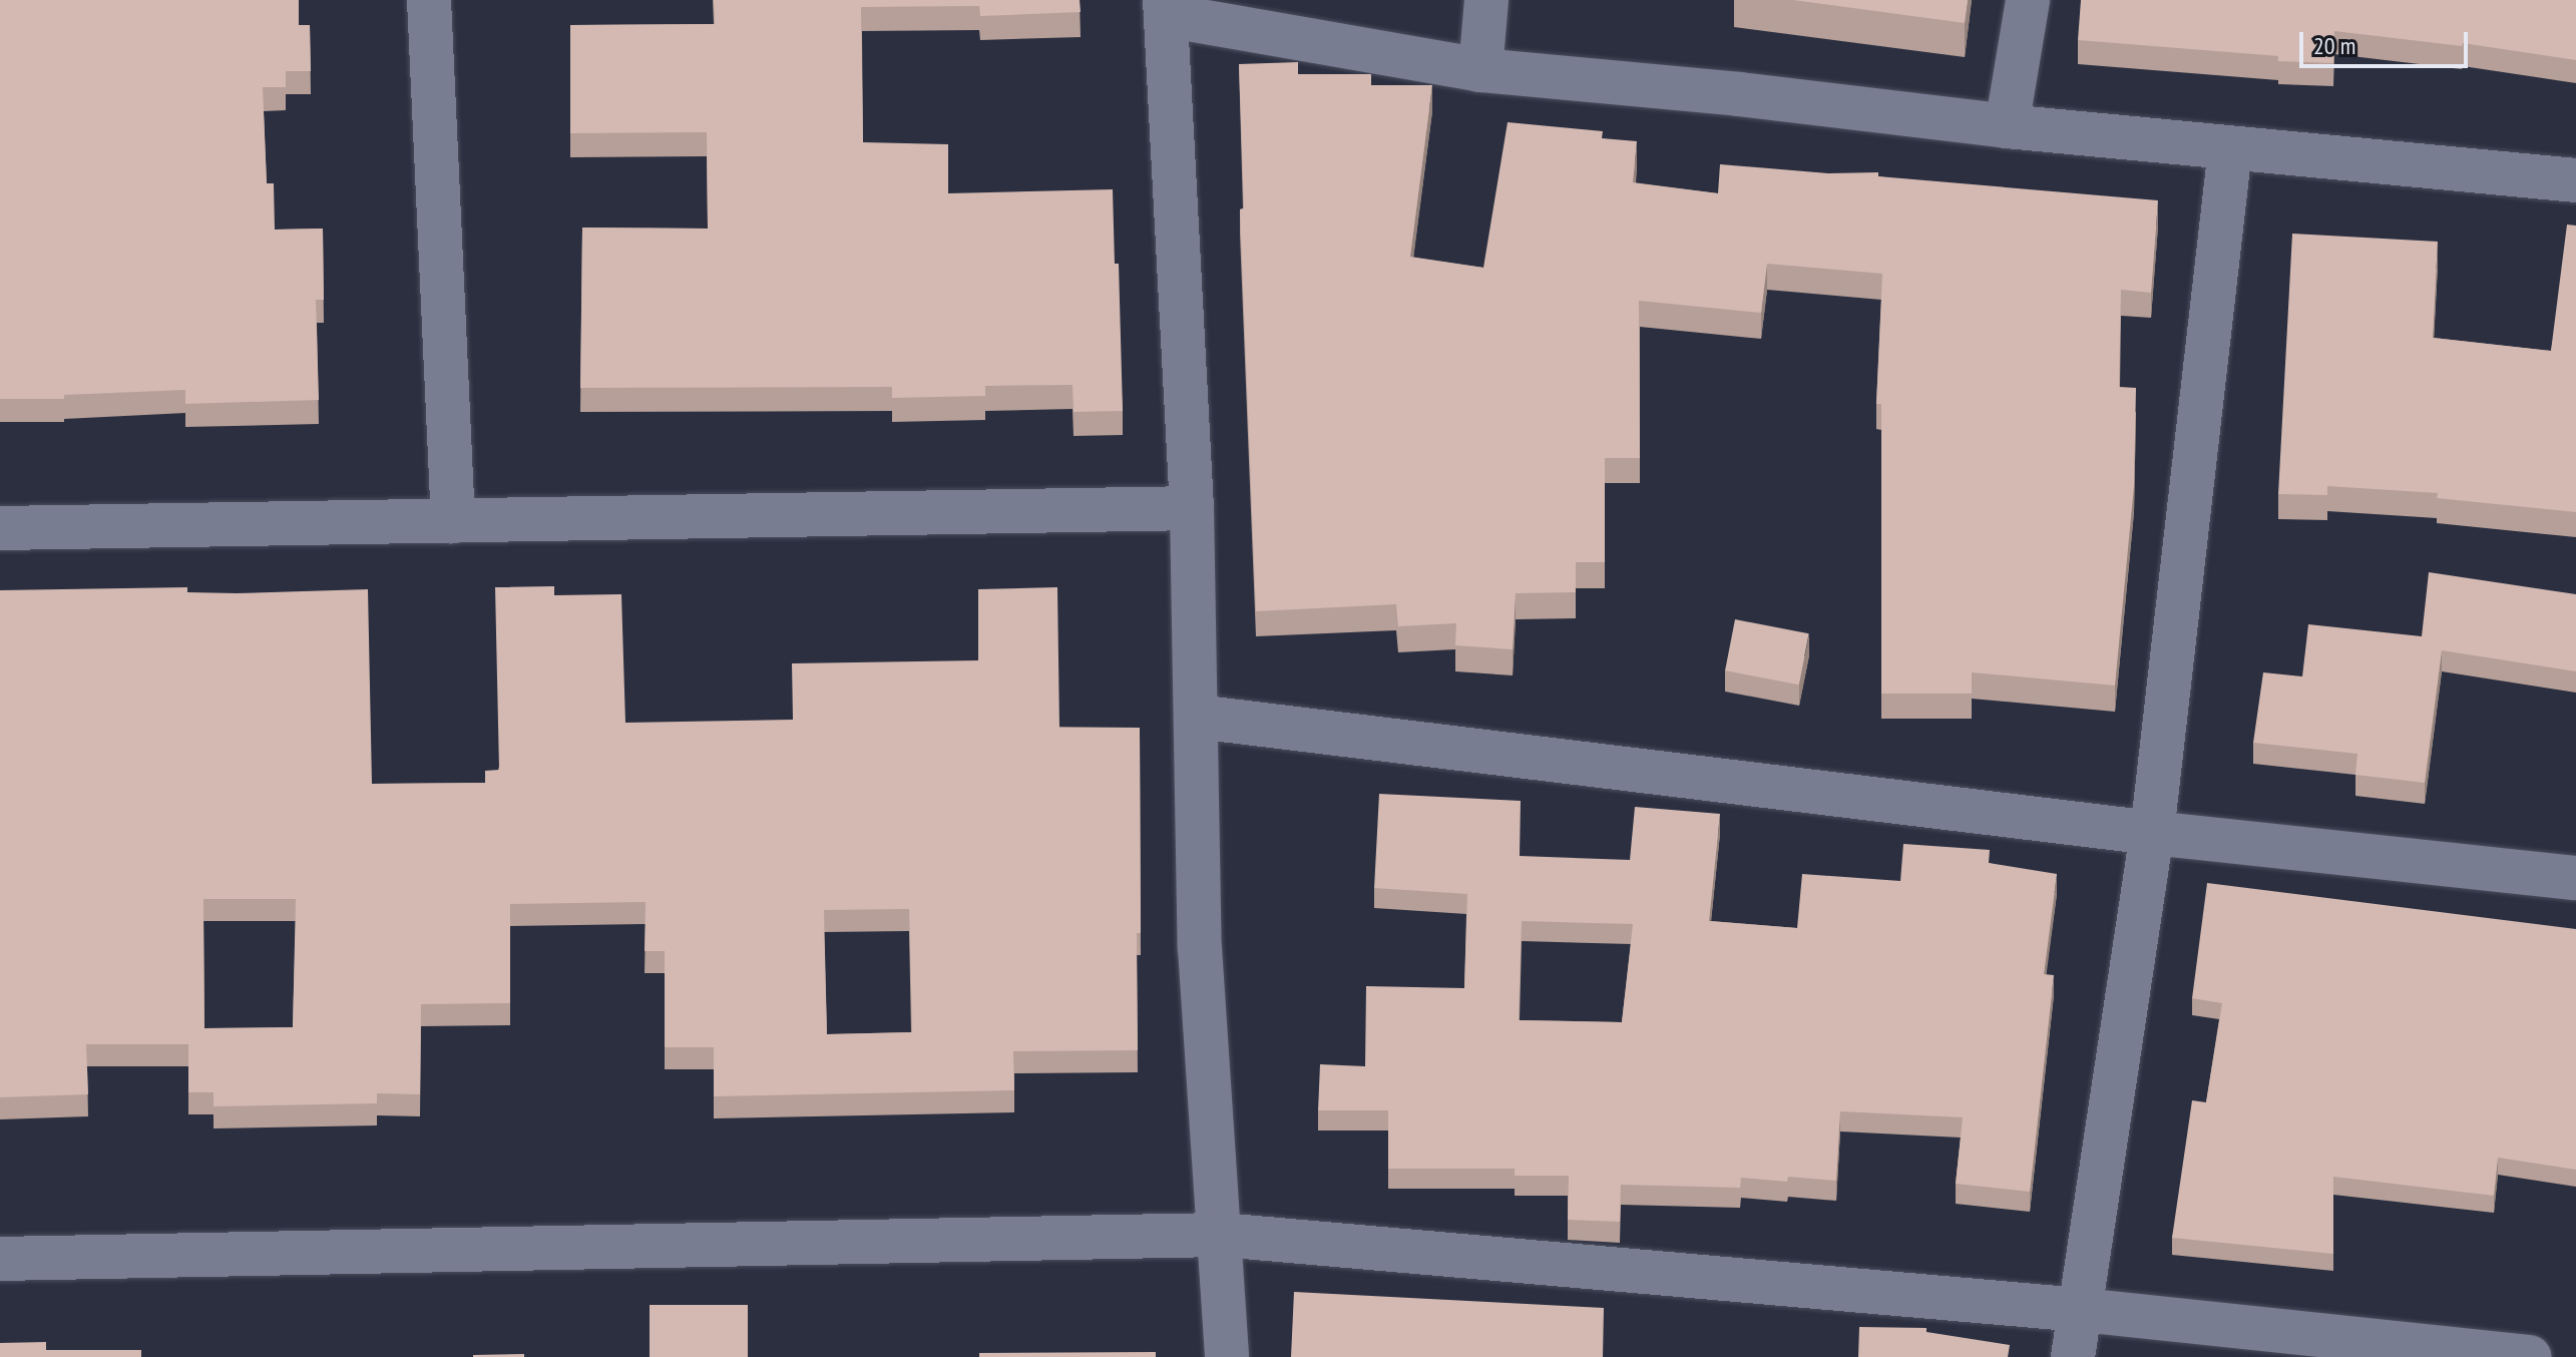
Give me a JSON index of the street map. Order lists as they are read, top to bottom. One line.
{"scale_bar":"20 m"}
